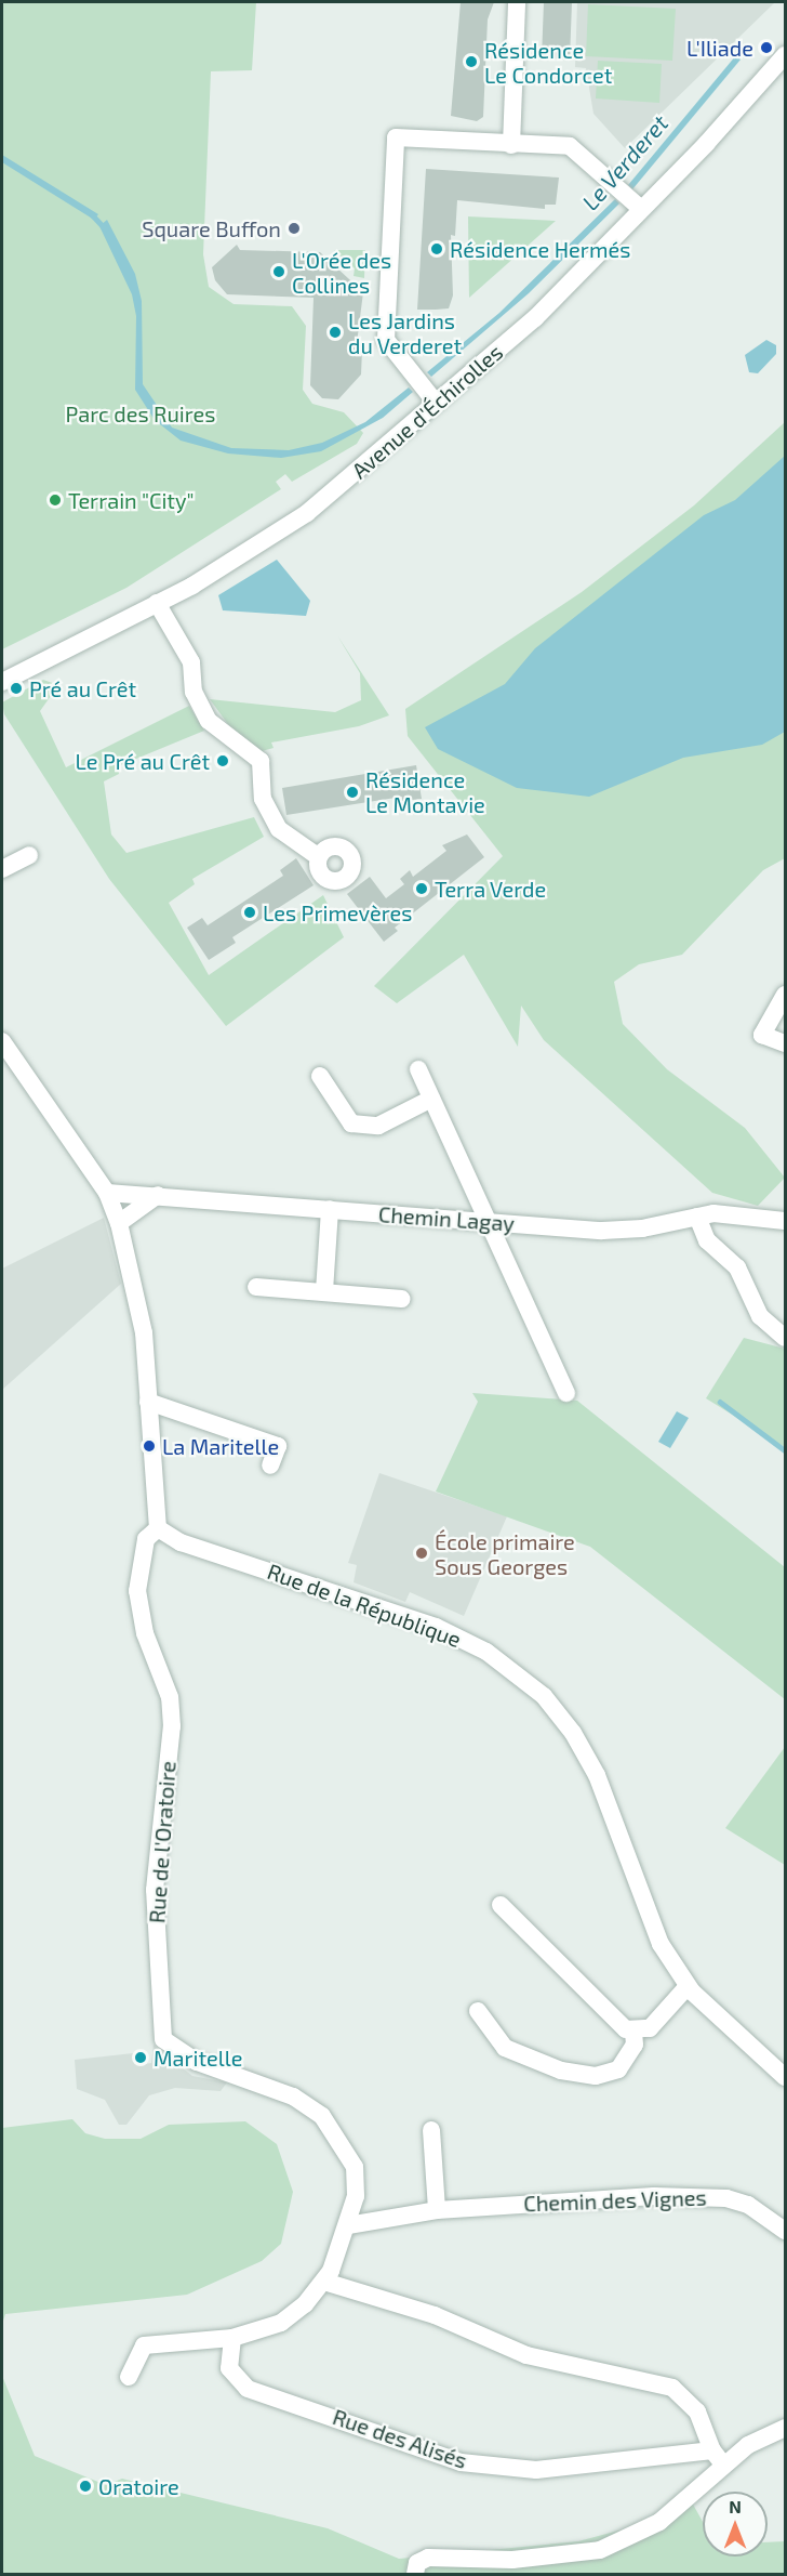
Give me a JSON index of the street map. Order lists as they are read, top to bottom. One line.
{"streets":{"street":["Avenue d'Échirolles","Chemin Lagay","Rue de la République","Rue de l'Oratoire","Chemin des Vignes","Rue des Alisés"]},"crossings":[["Rue de la République","Rue de l'Oratoire"],["Rue de l'Oratoire","Chemin des Vignes"],["Rue de l'Oratoire","Rue des Alisés"]],"water":["Le Verderet"],"parks":["Parc des Ruires"],"places":["L'Iliade","Résidence Le Condorcet","Square Buffon","Résidence Hermés","L'Orée des Collines","Les Jardins du Verderet","Terrain \"City\"","Pré au Crêt","Le Pré au Crêt","Résidence Le Montavie","Terra Verde","Les Primevères","La Maritelle","École primaire Sous Georges","Maritelle","Oratoire"],"north":"top"}
